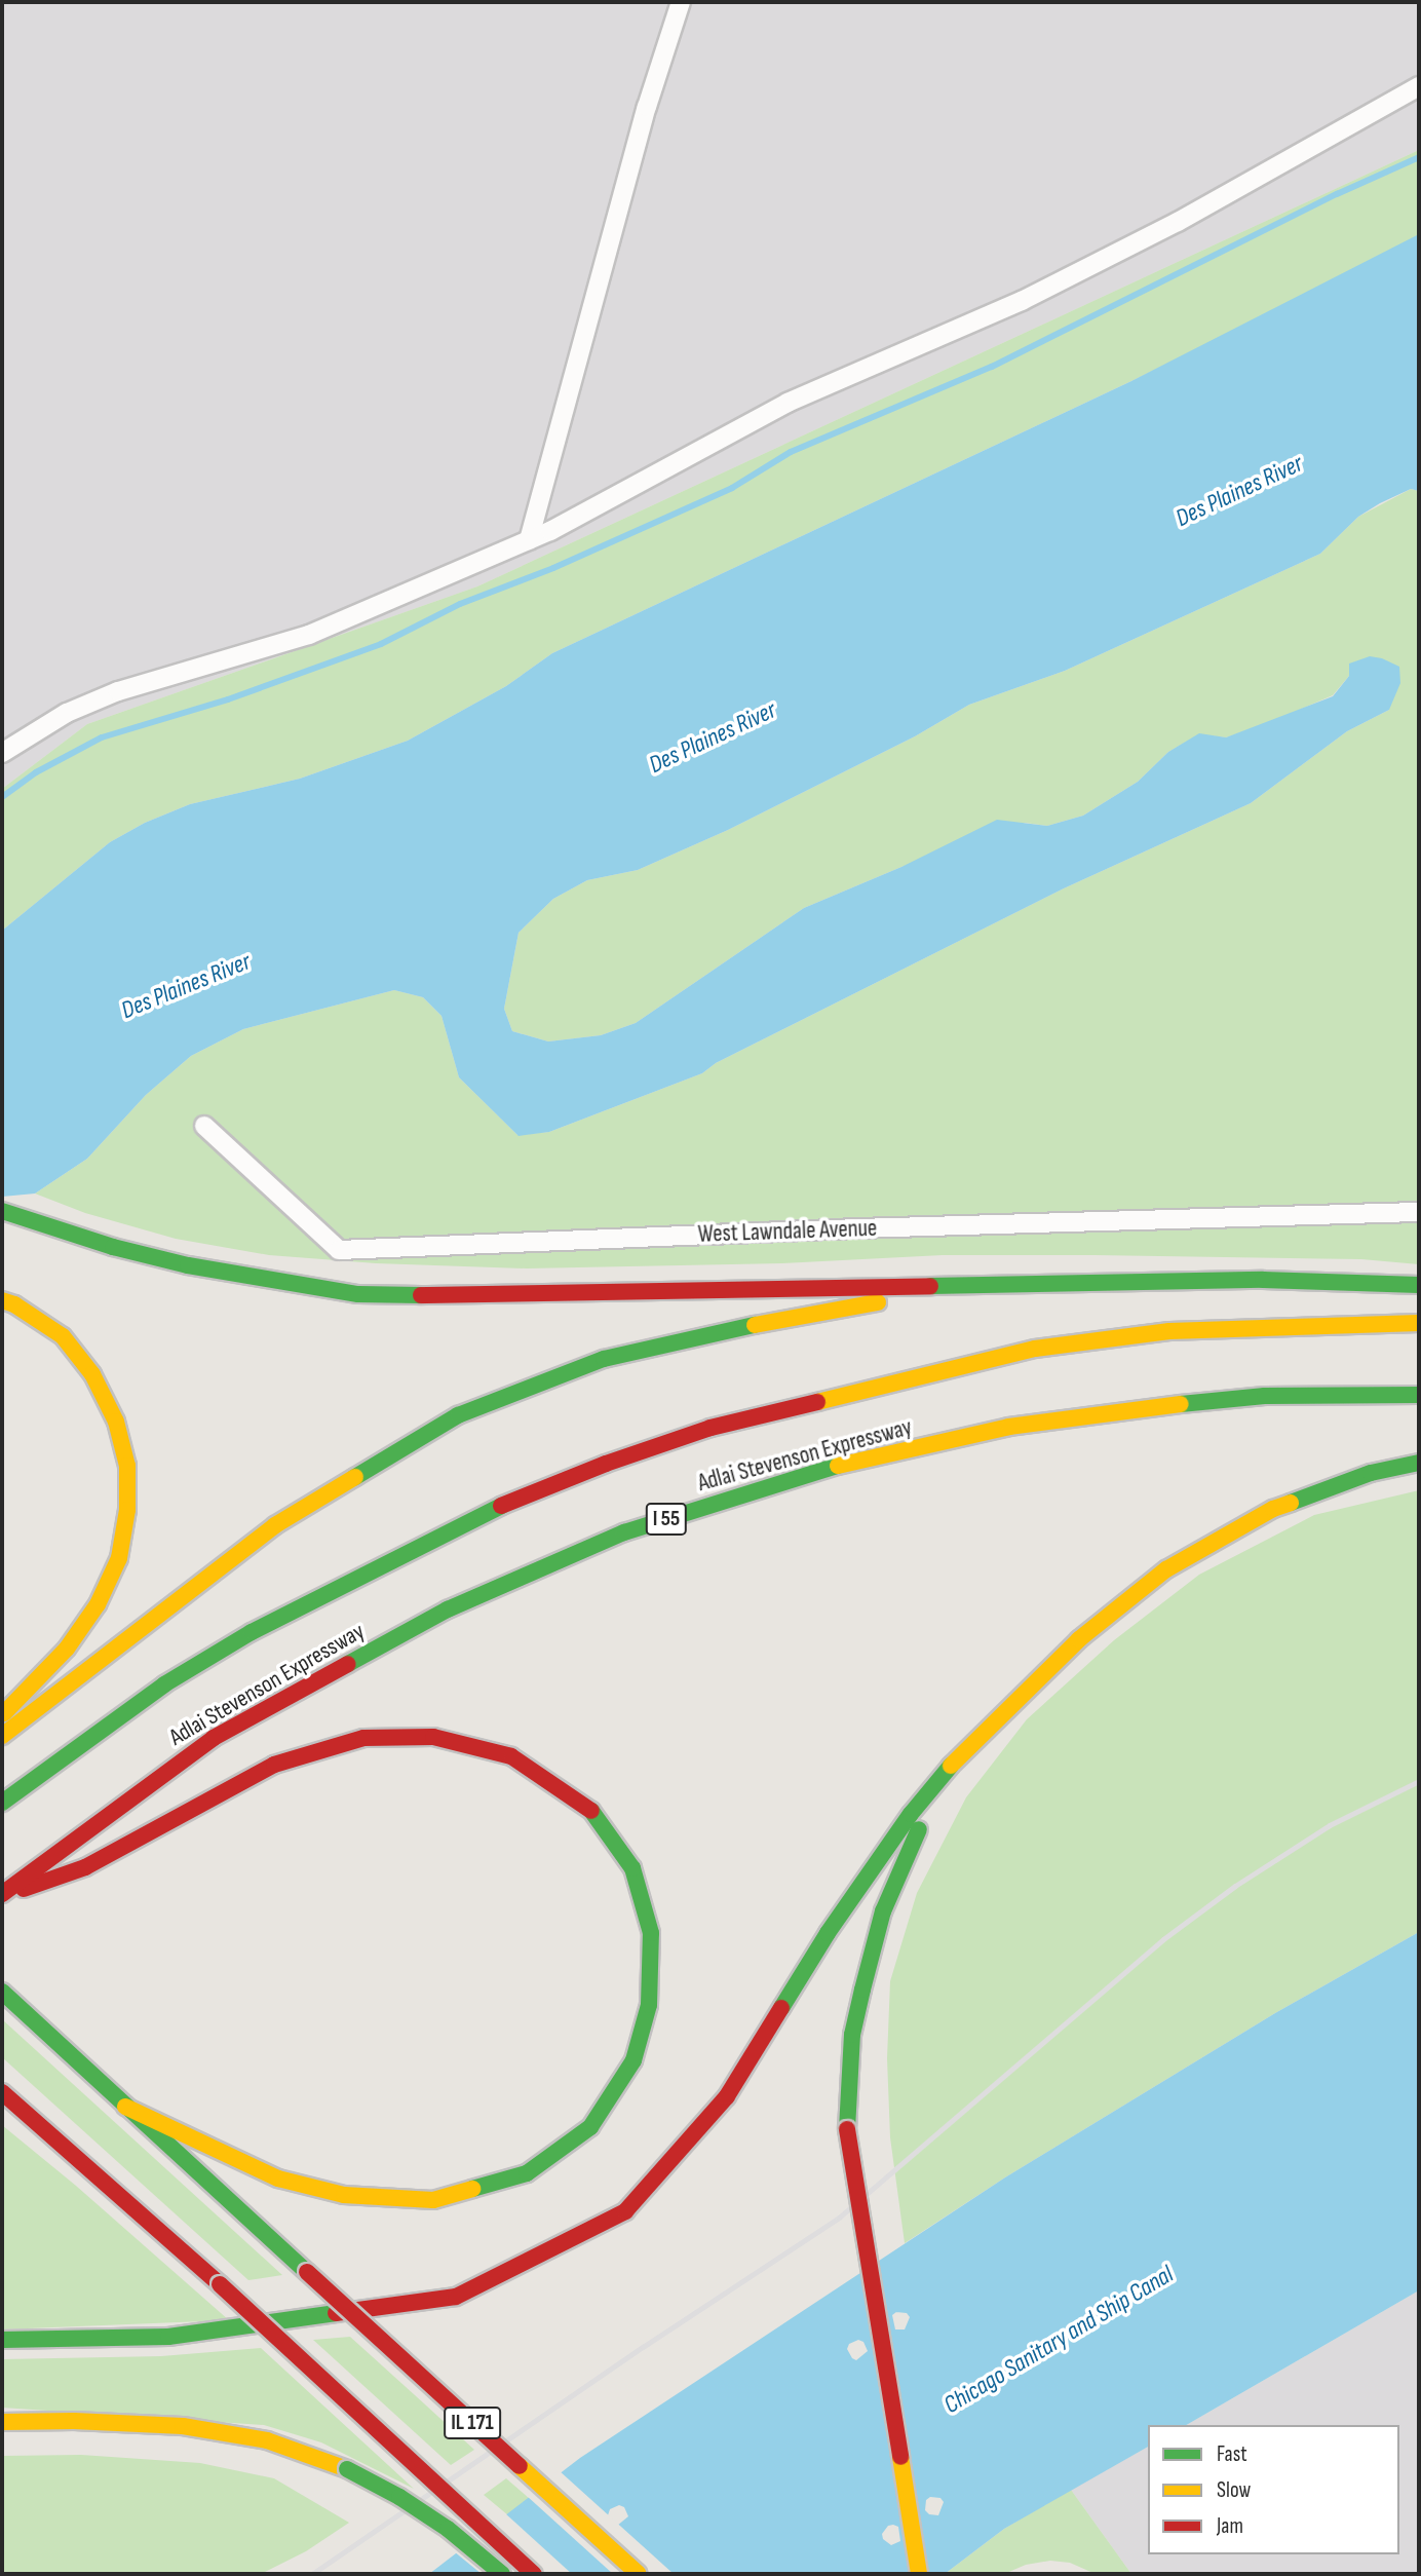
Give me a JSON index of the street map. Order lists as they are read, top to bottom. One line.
{"streets":{"main road":["Adlai Stevenson Expressway","I 55","IL 171"],"street":["West Lawndale Avenue"]},"water":["Des Plaines River","Chicago Sanitary and Ship Canal"],"legend":["Fast","Slow","Jam"]}
